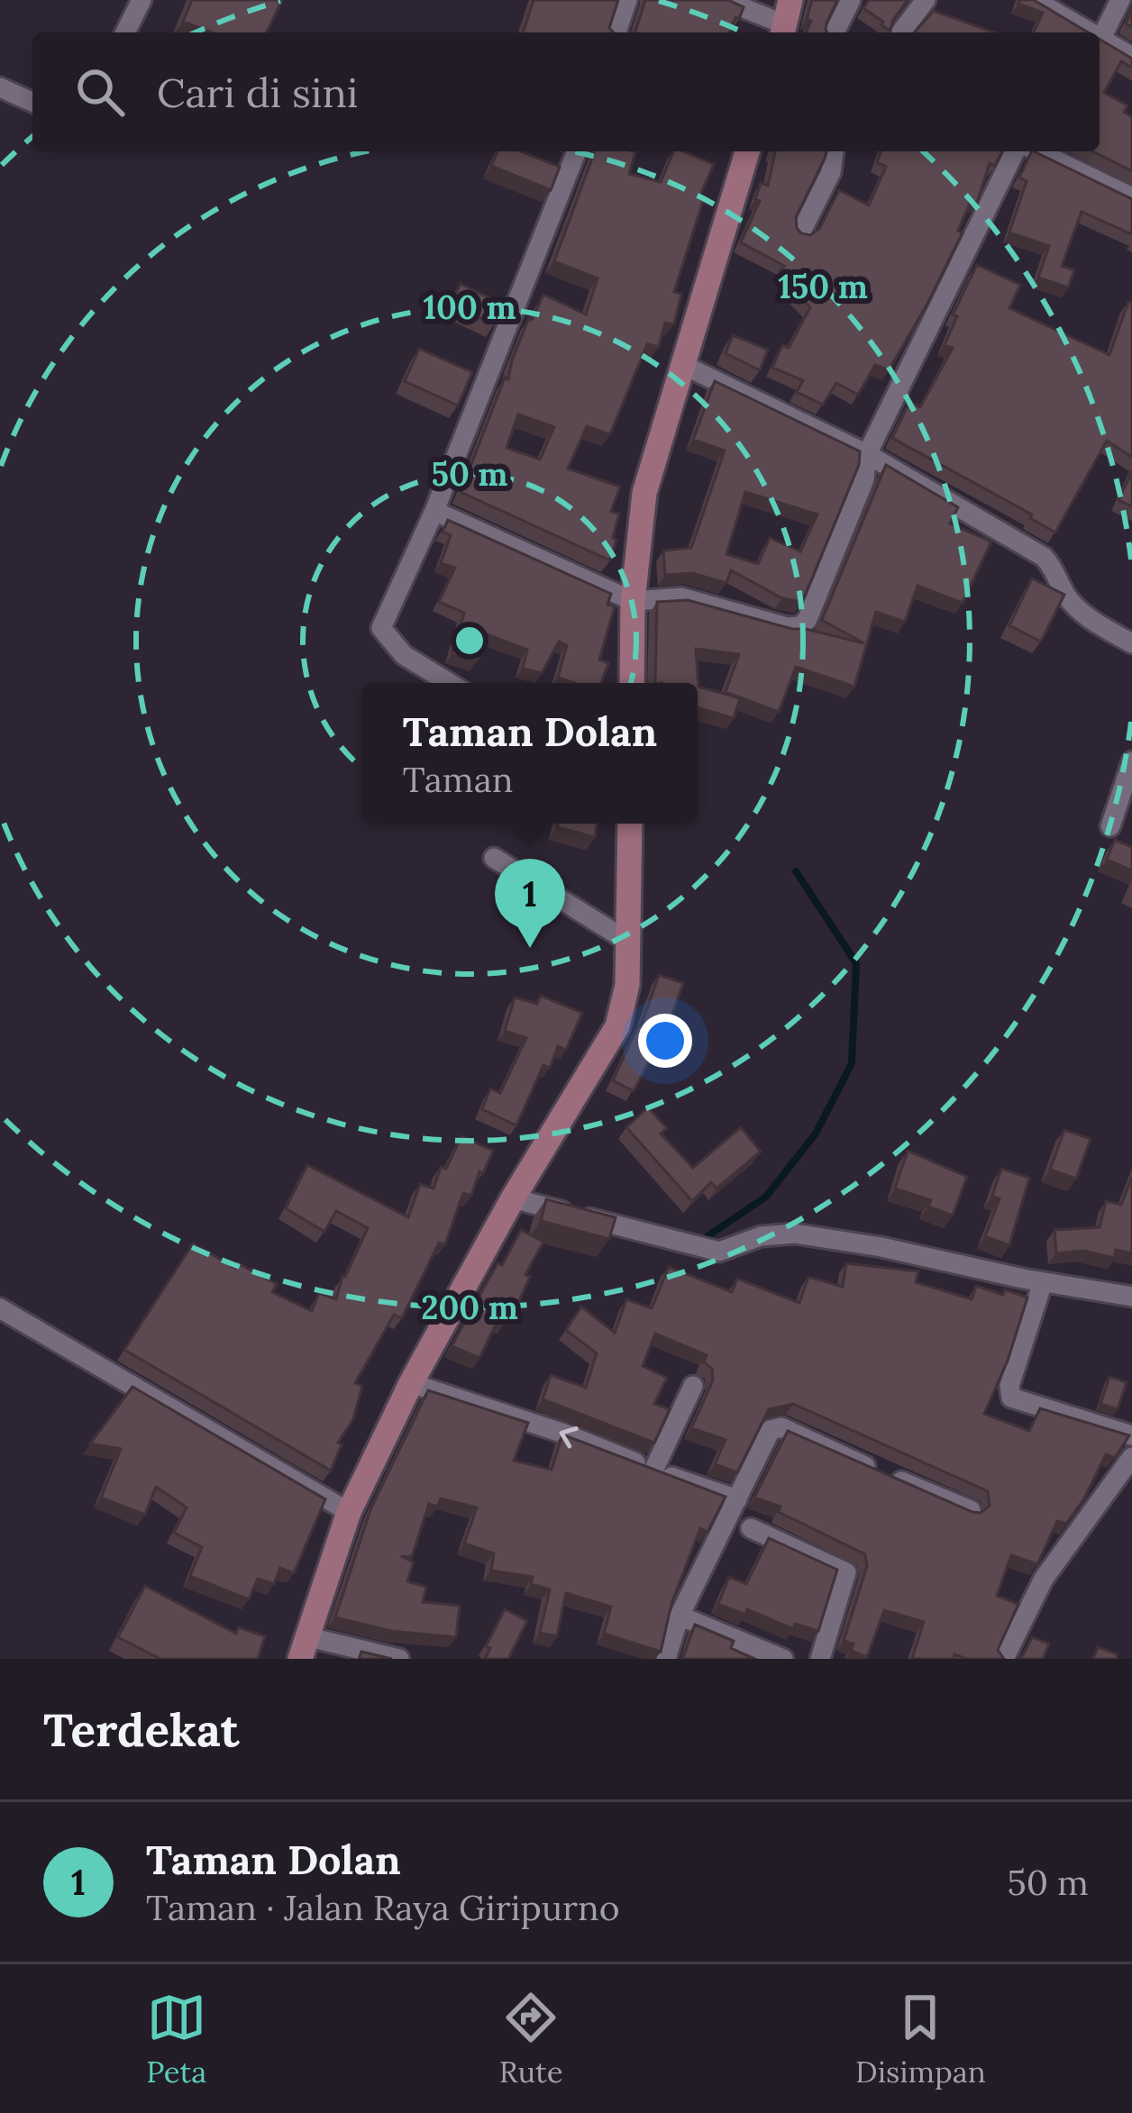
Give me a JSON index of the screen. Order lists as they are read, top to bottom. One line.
{"page":{"search":"Cari di sini","popup":["Taman Dolan","Taman"],"pins":"1","heading":"Terdekat","list":[{"mark":"1","name":"Taman Dolan","note":"Taman · Jalan Raya Giripurno","value":"50 m"}],"nav":["Peta","Rute","Disimpan"]},"rings":["150 m","100 m","50 m","200 m"]}
